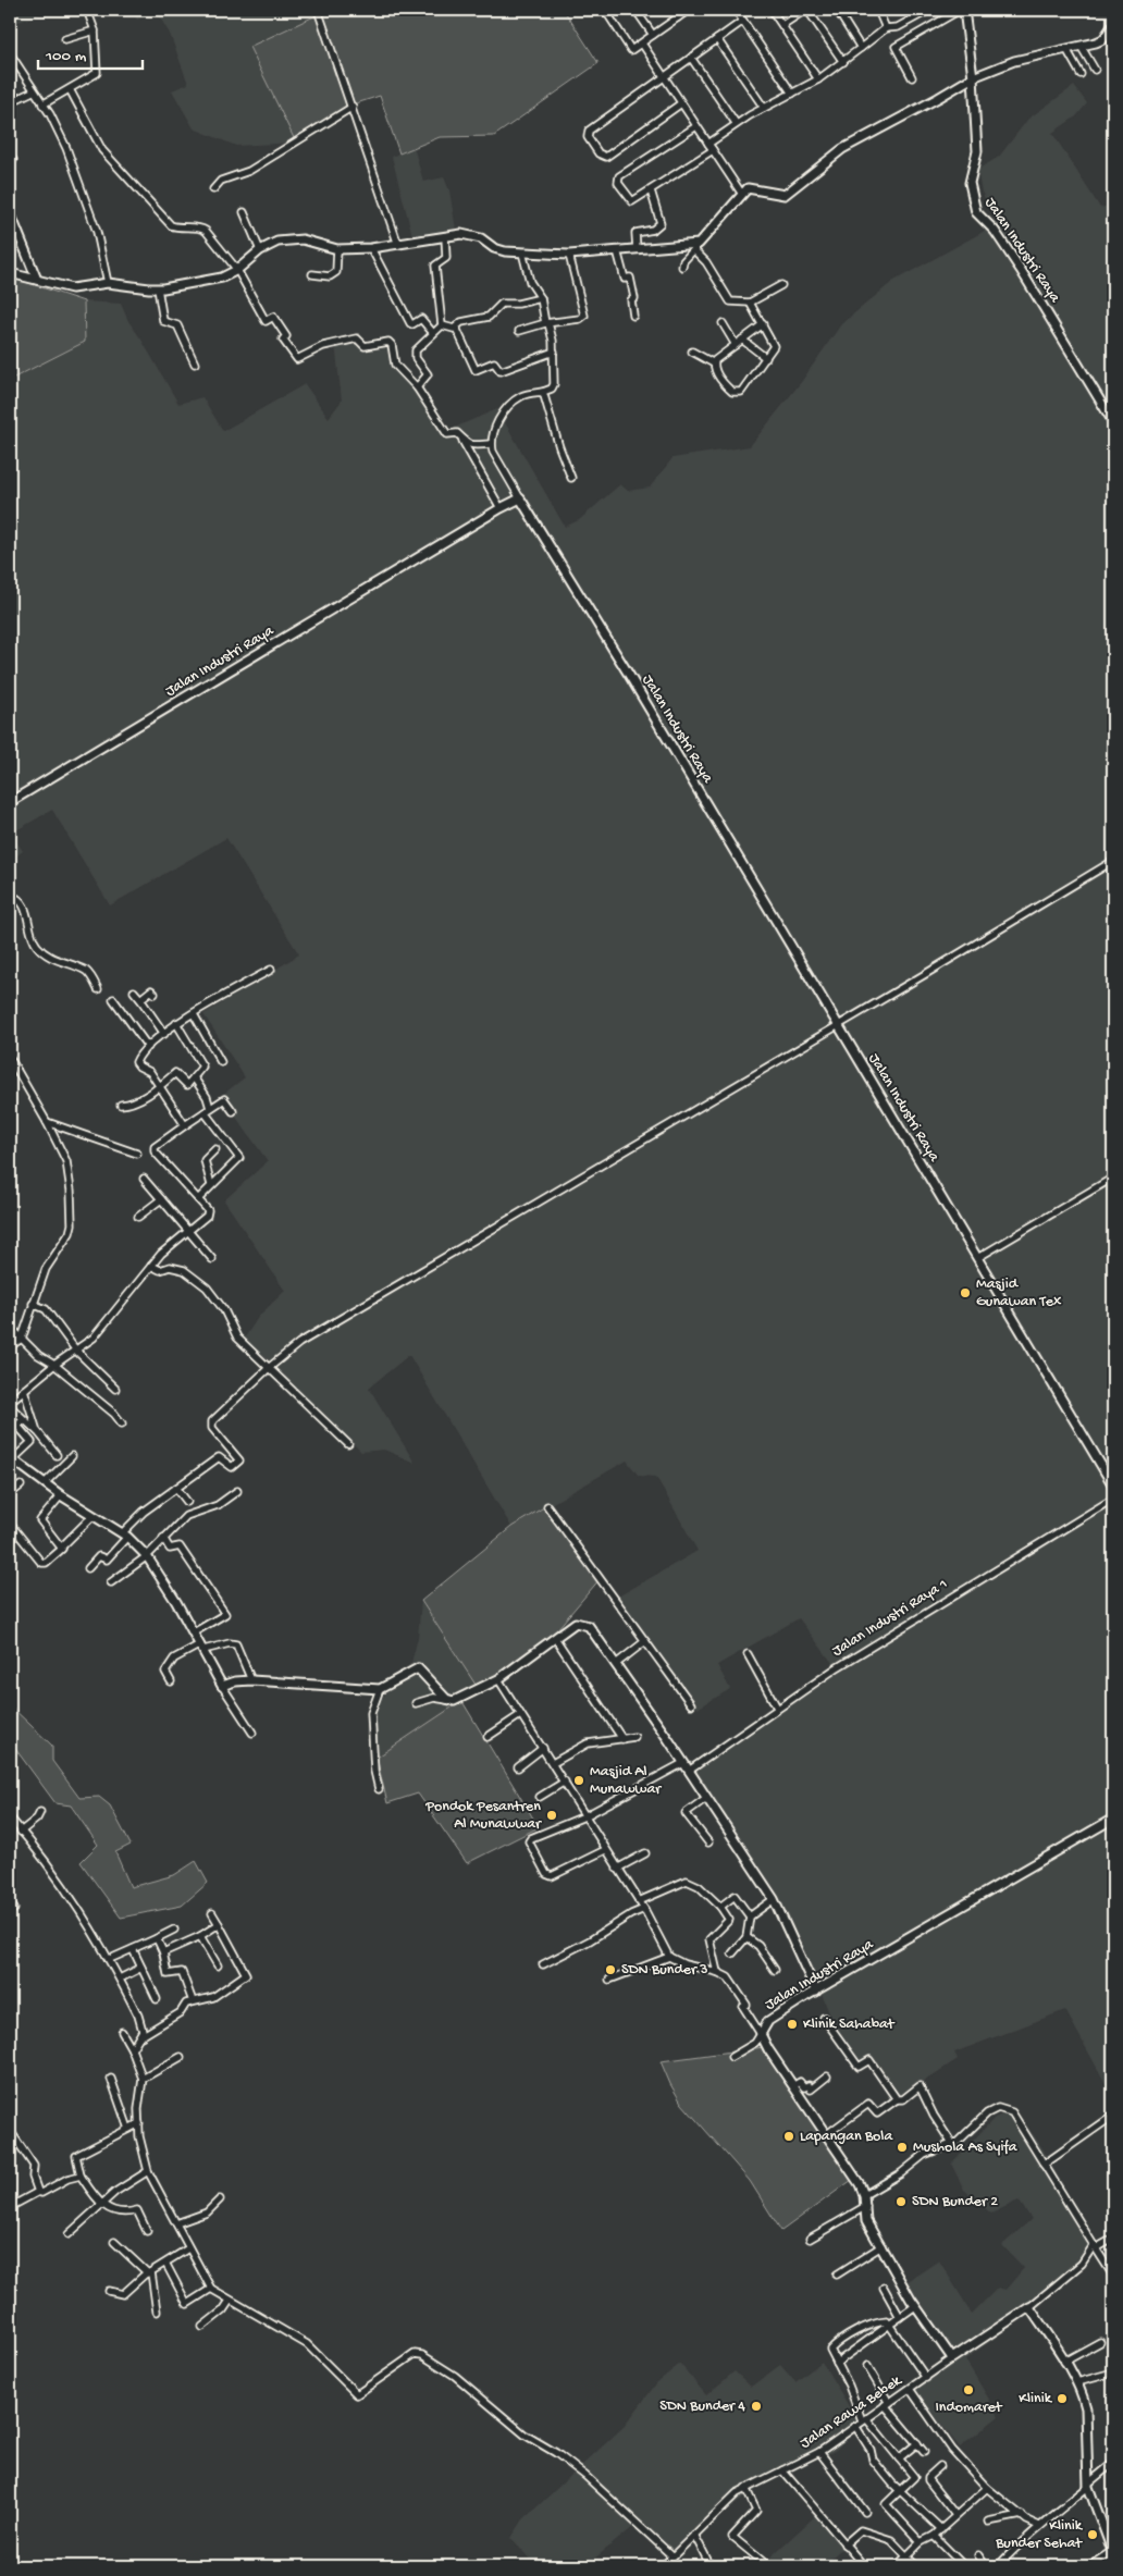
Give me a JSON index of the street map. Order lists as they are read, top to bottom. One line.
{"streets":{"street":["Jalan Industri Raya","Jalan Industri Raya 1","Jalan Rawa Bebek"]},"crossings":[["Jalan Industri Raya","Jalan Rawa Bebek"]],"places":["Masjid Gunawan Tex","Masjid Al Munawwar","Pondok Pesantren Al Munawwar","SDN Bunder 3","Klinik Sahabat","Lapangan Bola","Mushola As Syifa","SDN Bunder 2","Indomaret","Klinik","SDN Bunder 4","Klinik Bunder Sehat"],"scale_bar":"100 m"}
